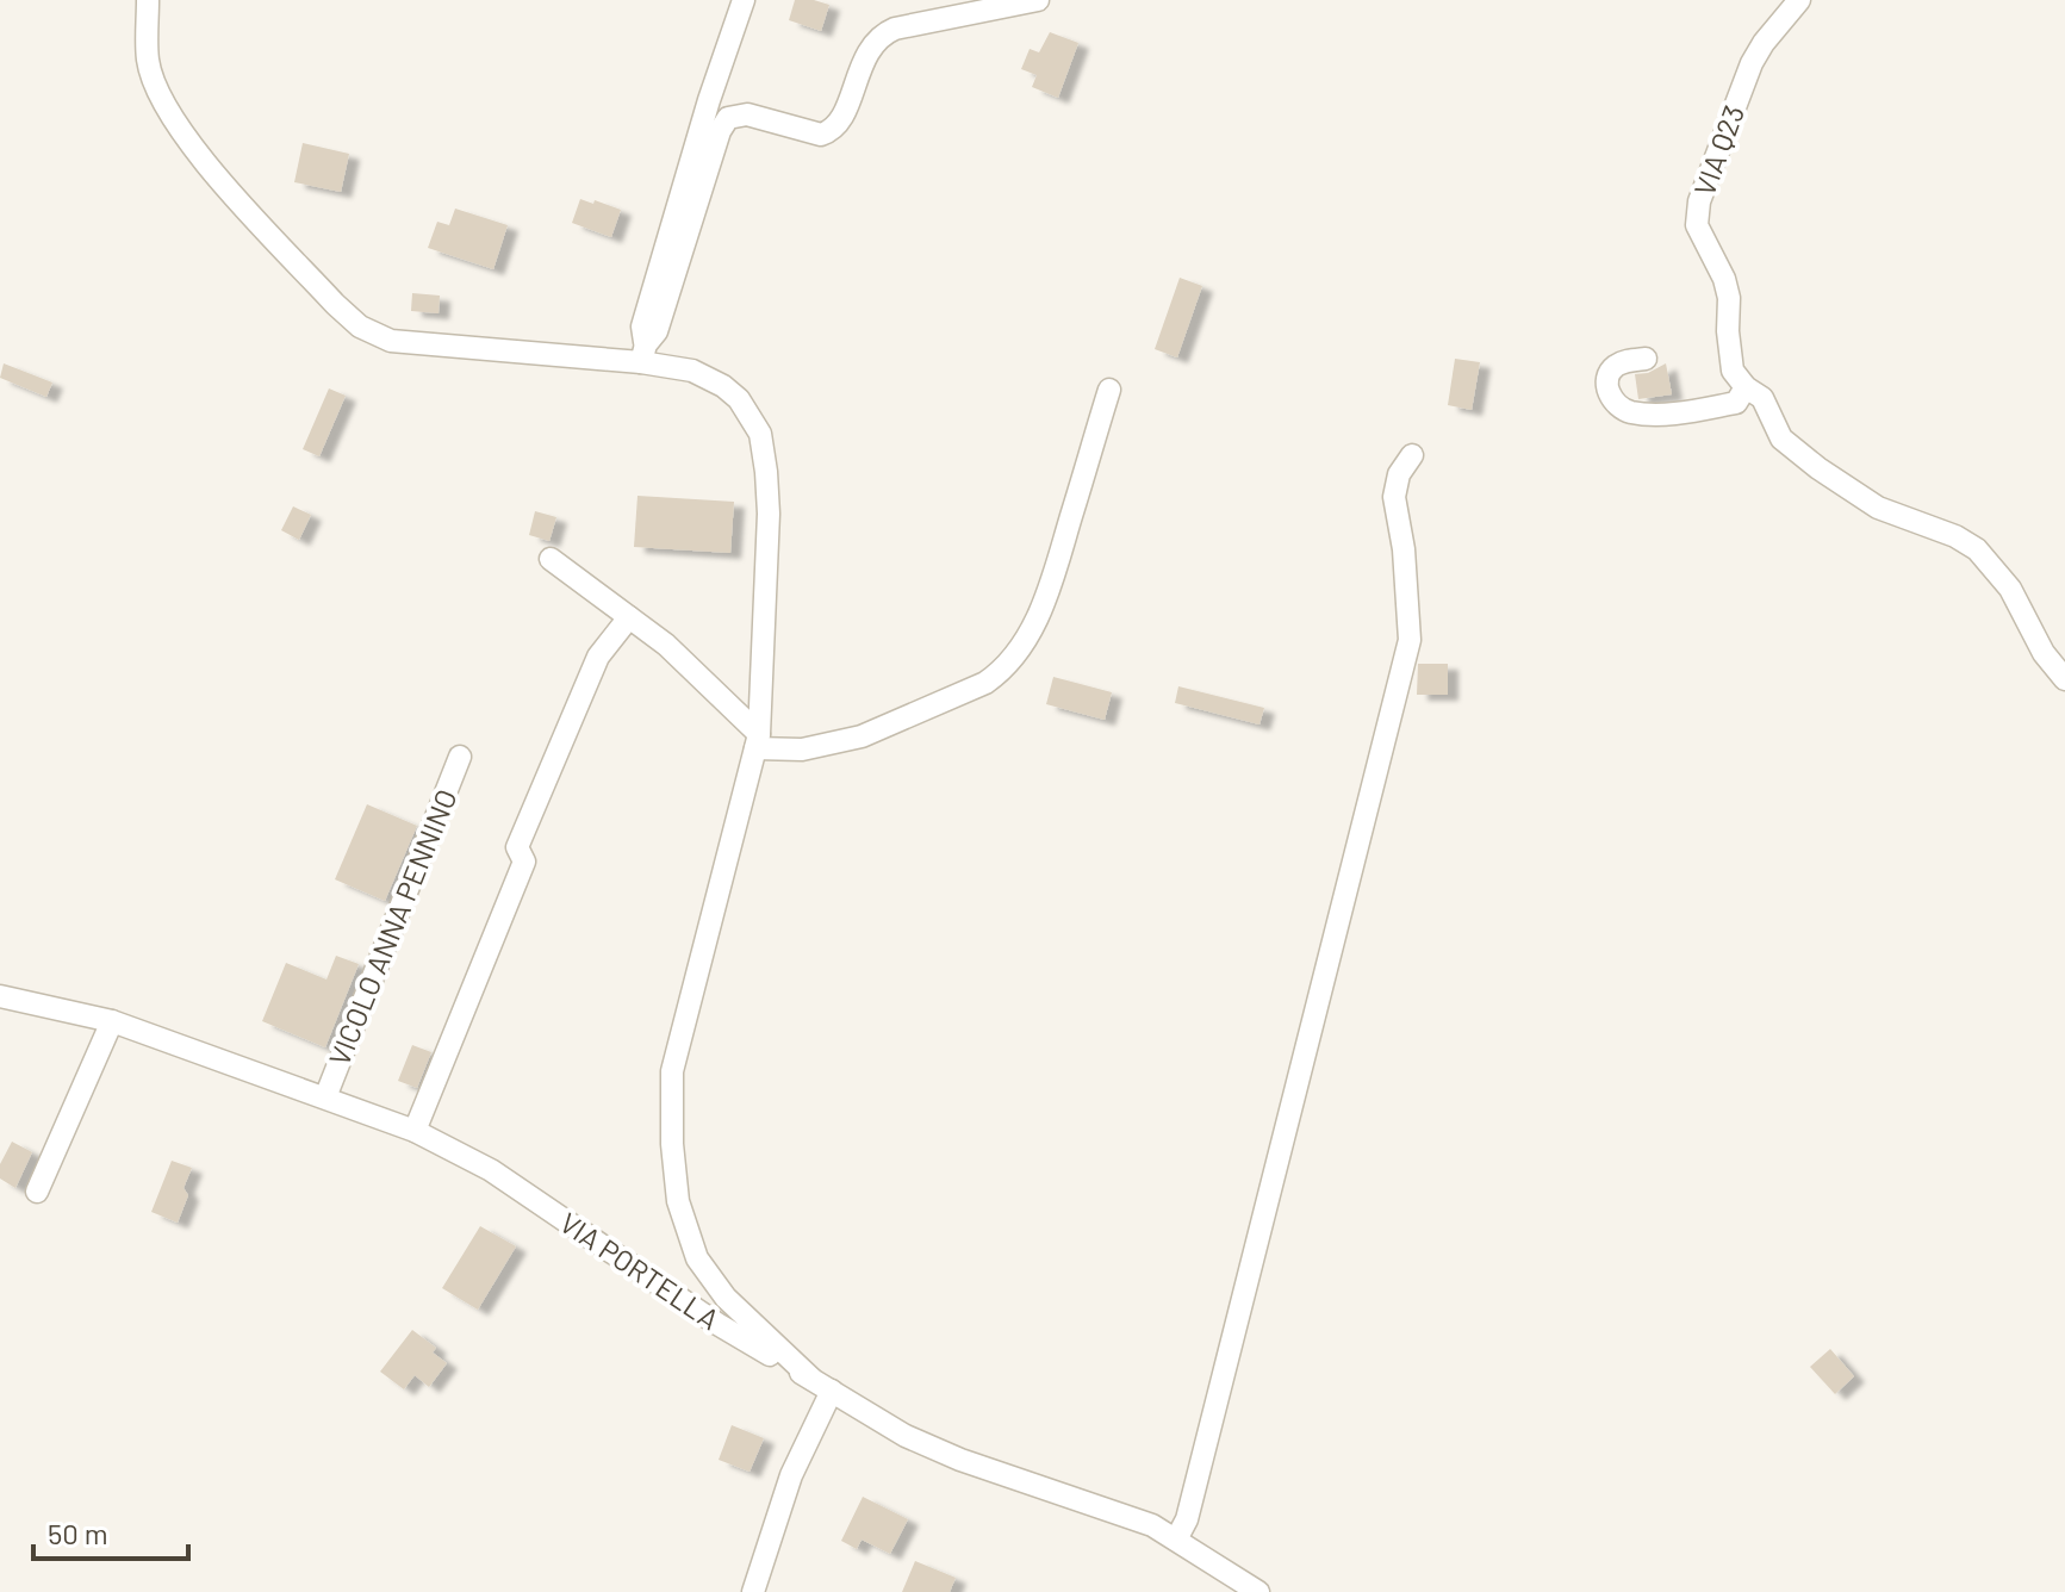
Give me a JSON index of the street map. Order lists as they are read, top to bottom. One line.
{"streets":{"street":["VIA Q23","VICOLO ANNA PENNINO","VIA PORTELLA"]},"crossings":[["VICOLO ANNA PENNINO","VIA PORTELLA"]],"scale_bar":"50 m"}
